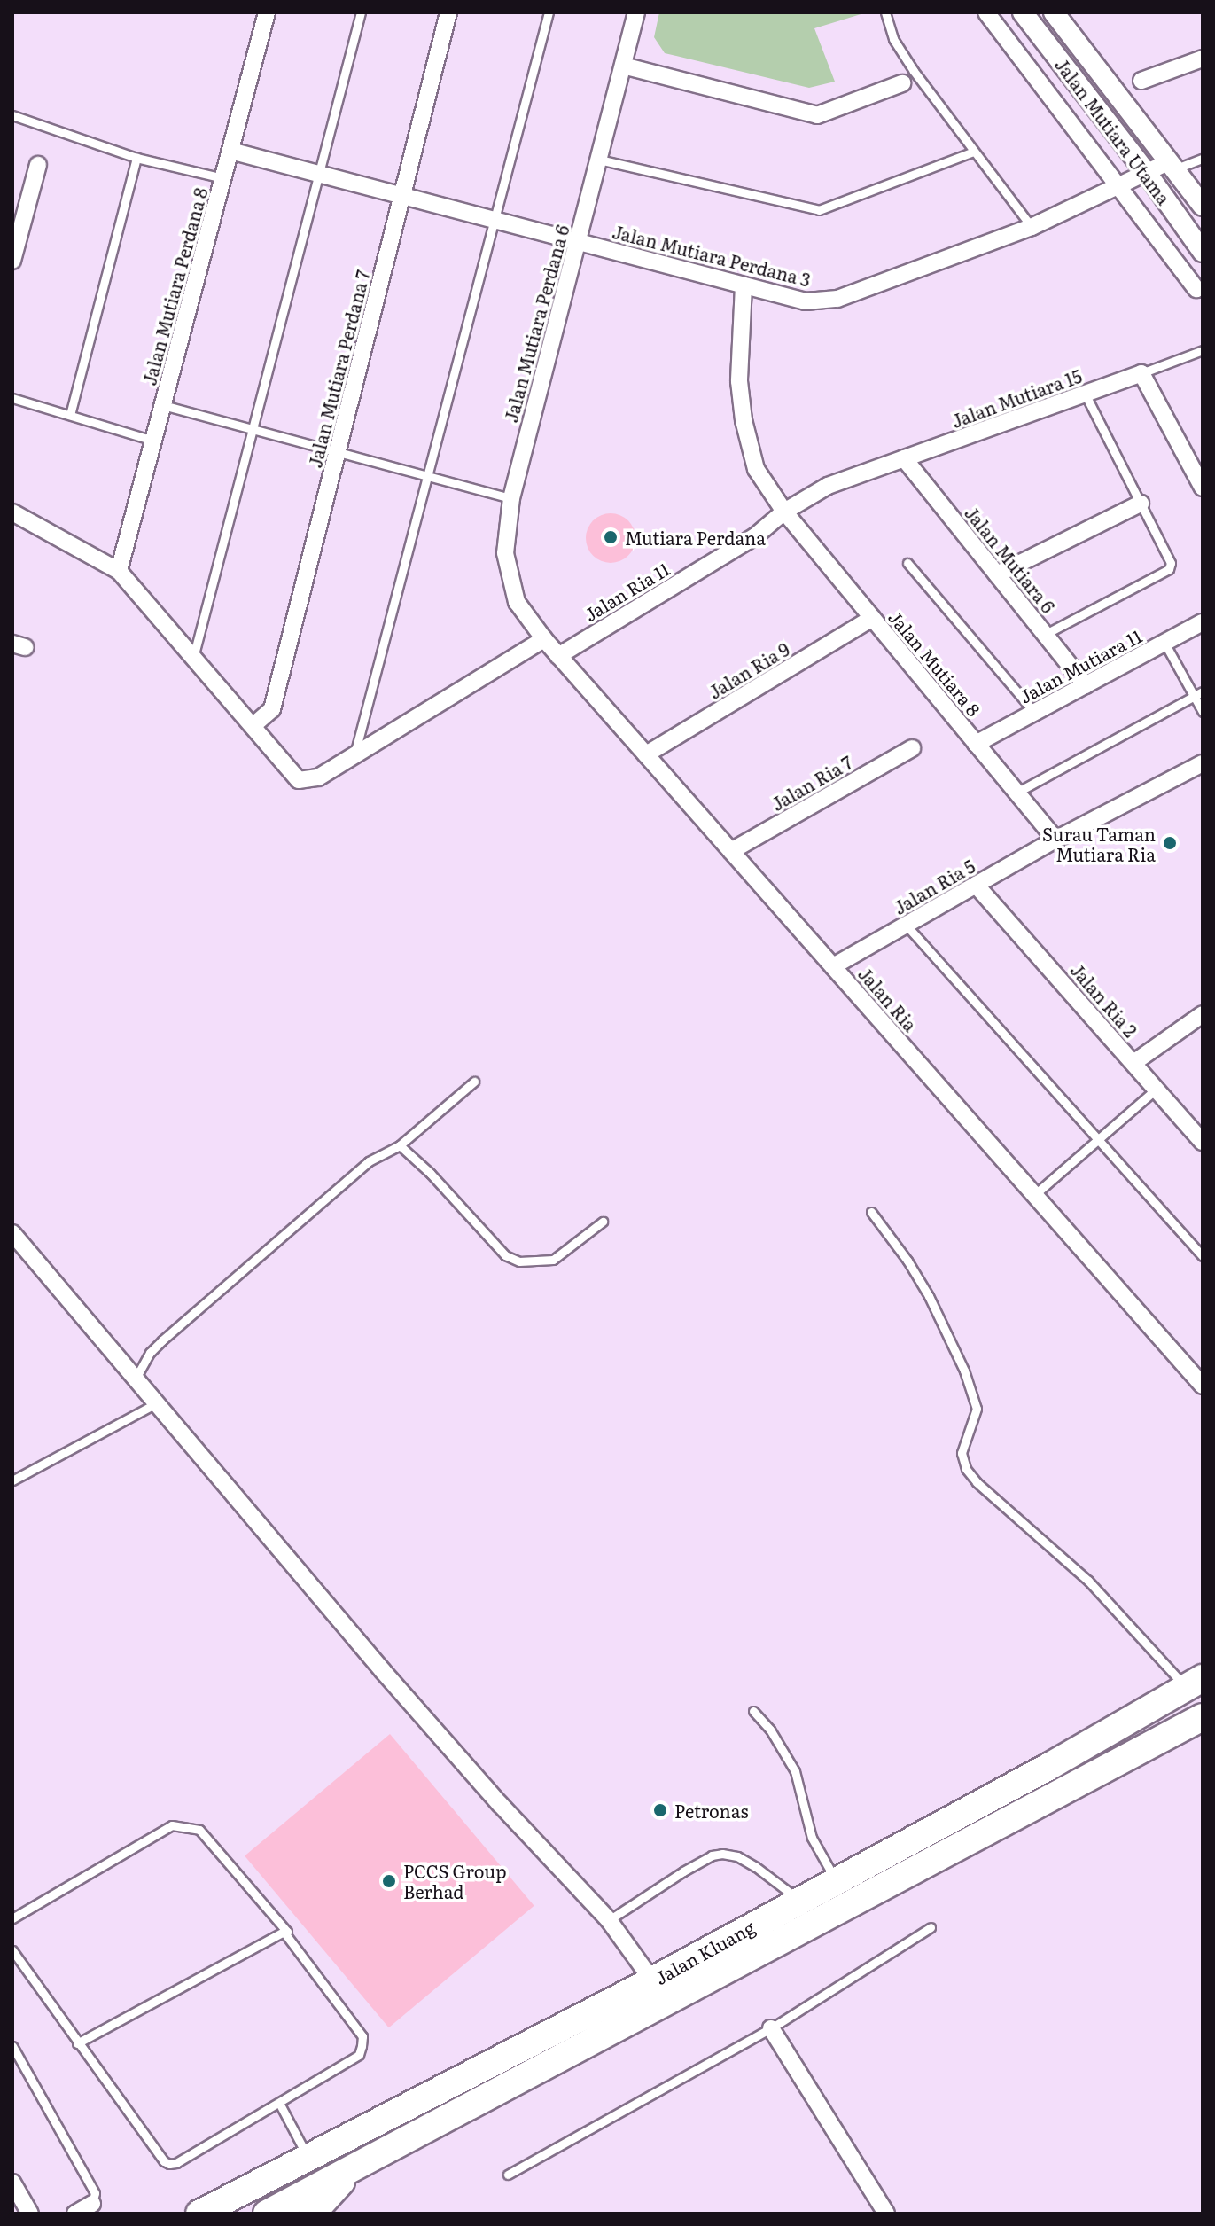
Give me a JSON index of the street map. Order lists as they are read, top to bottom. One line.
{"streets":{"highway":["Jalan Kluang"],"street":["Jalan Mutiara Utama","Jalan Mutiara Perdana 3","Jalan Mutiara Perdana 8","Jalan Mutiara Perdana 6","Jalan Mutiara Perdana 7","Jalan Mutiara 15","Jalan Mutiara 6","Jalan Ria 11","Jalan Mutiara 8","Jalan Mutiara 11","Jalan Ria 9","Jalan Ria 7","Jalan Ria 5","Jalan Ria","Jalan Ria 2"]},"crossings":[["Jalan Mutiara Utama","Jalan Mutiara Perdana 3"],["Jalan Mutiara Perdana 3","Jalan Mutiara Perdana 8"],["Jalan Mutiara Perdana 3","Jalan Mutiara Perdana 6"],["Jalan Mutiara Perdana 3","Jalan Mutiara Perdana 7"],["Jalan Mutiara Perdana 3","Jalan Mutiara 8"],["Jalan Mutiara Perdana 6","Jalan Ria"],["Jalan Mutiara 15","Jalan Mutiara 6"],["Jalan Mutiara 15","Jalan Ria 11"],["Jalan Mutiara 15","Jalan Mutiara 8"],["Jalan Mutiara 6","Jalan Mutiara 11"],["Jalan Ria 11","Jalan Mutiara 8"],["Jalan Ria 11","Jalan Ria"],["Jalan Mutiara 8","Jalan Mutiara 11"],["Jalan Mutiara 8","Jalan Ria 9"],["Jalan Mutiara 8","Jalan Ria 5"],["Jalan Ria 9","Jalan Ria"],["Jalan Ria 7","Jalan Ria"],["Jalan Ria 5","Jalan Ria"],["Jalan Ria 5","Jalan Ria 2"]],"places":["Mutiara Perdana","Surau Taman Mutiara Ria","Petronas","PCCS Group Berhad"]}
